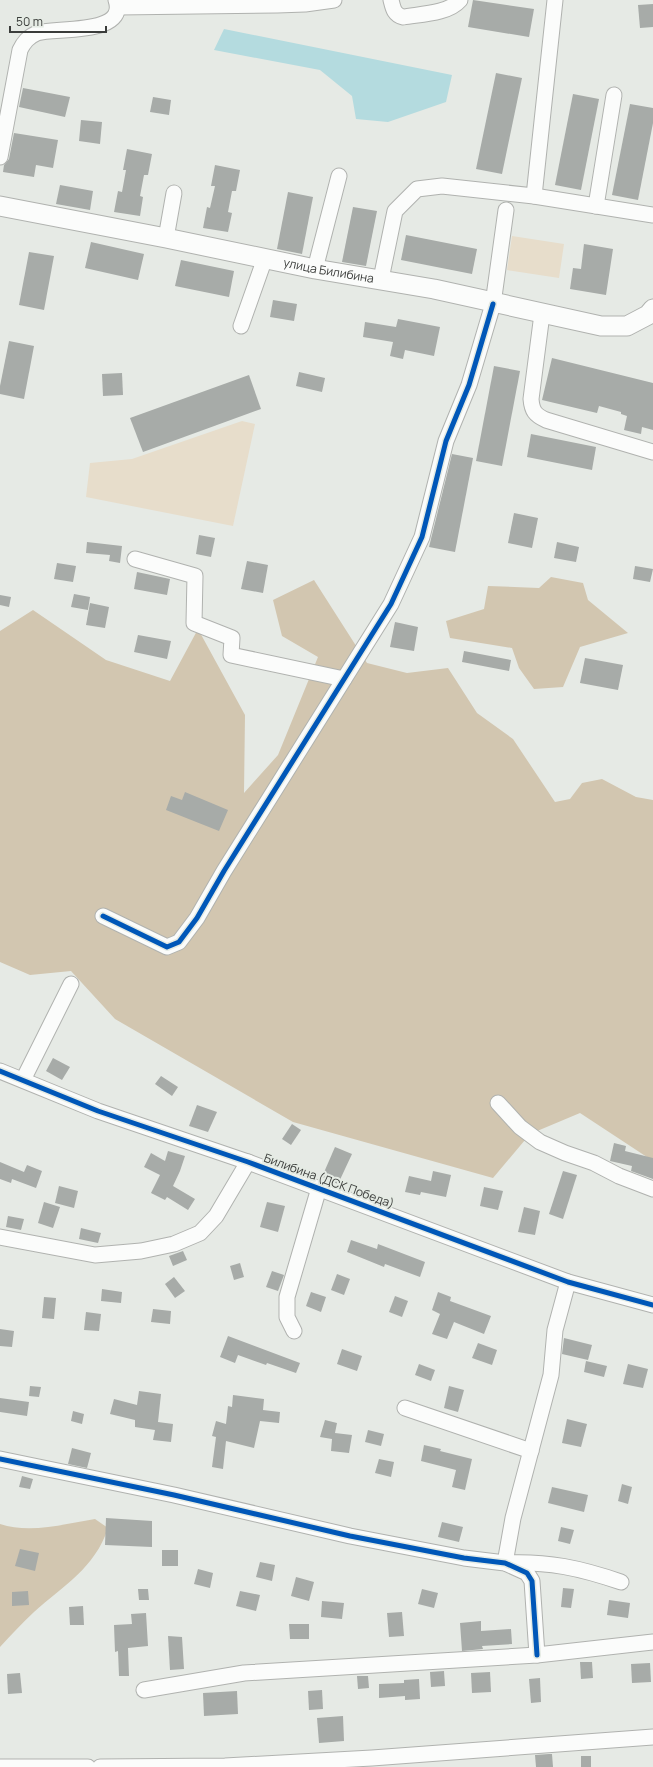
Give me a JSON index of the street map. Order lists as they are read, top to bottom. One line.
{"streets":{"main road":["улица Билибина"],"street":["Билибина (ДСК Победа)"]},"scale_bar":"50 m"}
